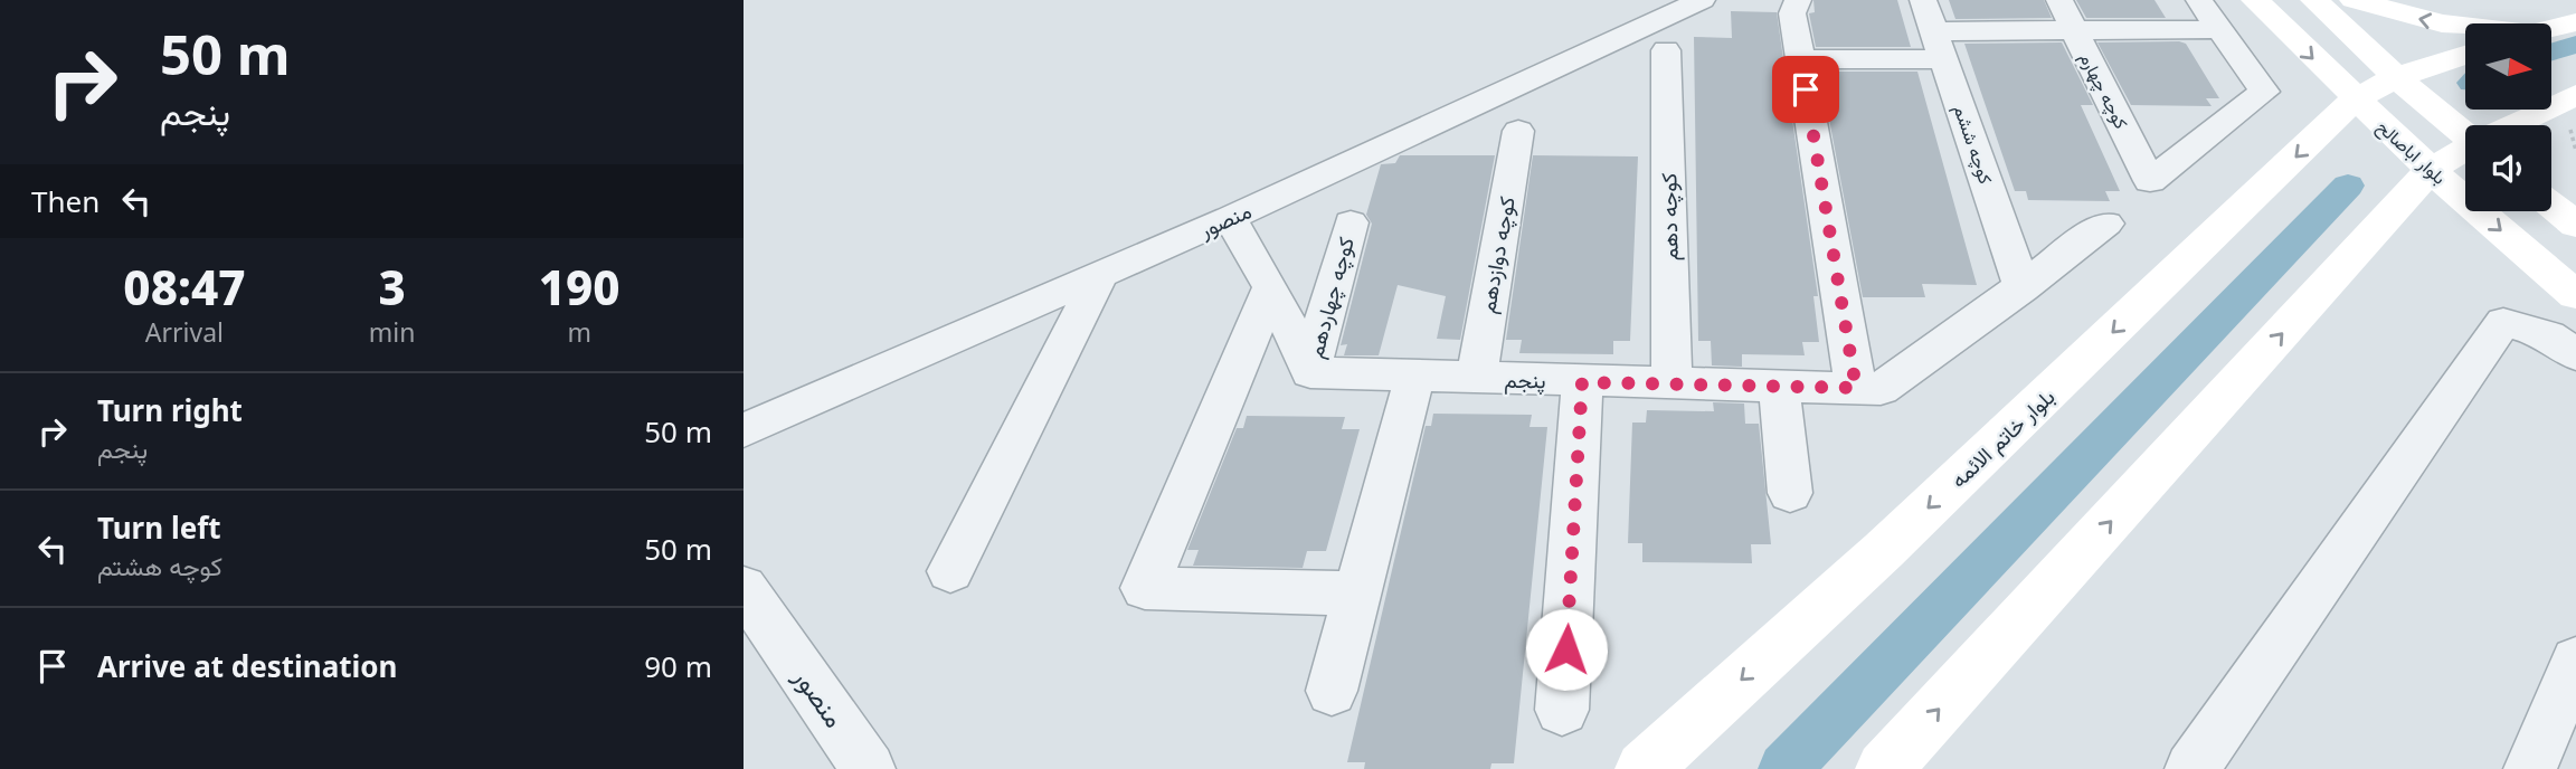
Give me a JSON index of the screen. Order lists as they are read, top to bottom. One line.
{"streets":{"street":["کوچه چهارم","کوچه ششم","بلوار اباصالح","کوچه دهم","منصور","کوچه دوازدهم","کوچه چهاردهم","پنجم","بلوار خاتم الائمه"]},"crossings":[["کوچه ششم","پنجم"],["بلوار اباصالح","بلوار خاتم الائمه"],["کوچه دهم","پنجم"],["کوچه دوازدهم","پنجم"],["کوچه چهاردهم","پنجم"]],"north":"right","page":{"turn":["50 m","پنجم"],"then":"Then","eta":["08:47","Arrival","3","min","190","m"],"list":[{"name":"Turn right","note":"پنجم","value":"50 m"},{"name":"Turn left","note":"کوچه هشتم","value":"50 m"},{"name":"Arrive at destination","value":"90 m"}]}}
